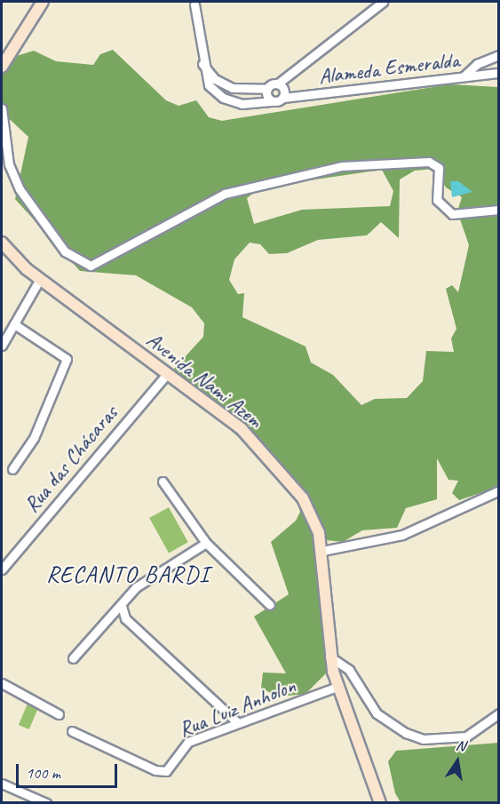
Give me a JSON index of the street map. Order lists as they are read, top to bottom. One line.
{"streets":{"street":["Alameda Esmeralda","Avenida Nami Azem","Rua das Chácaras","Rua Luiz Anholon"]},"crossings":[["Avenida Nami Azem","Rua das Chácaras"],["Avenida Nami Azem","Rua Luiz Anholon"]],"districts":["RECANTO BARDI"],"scale_bar":"100 m","north":"top"}
